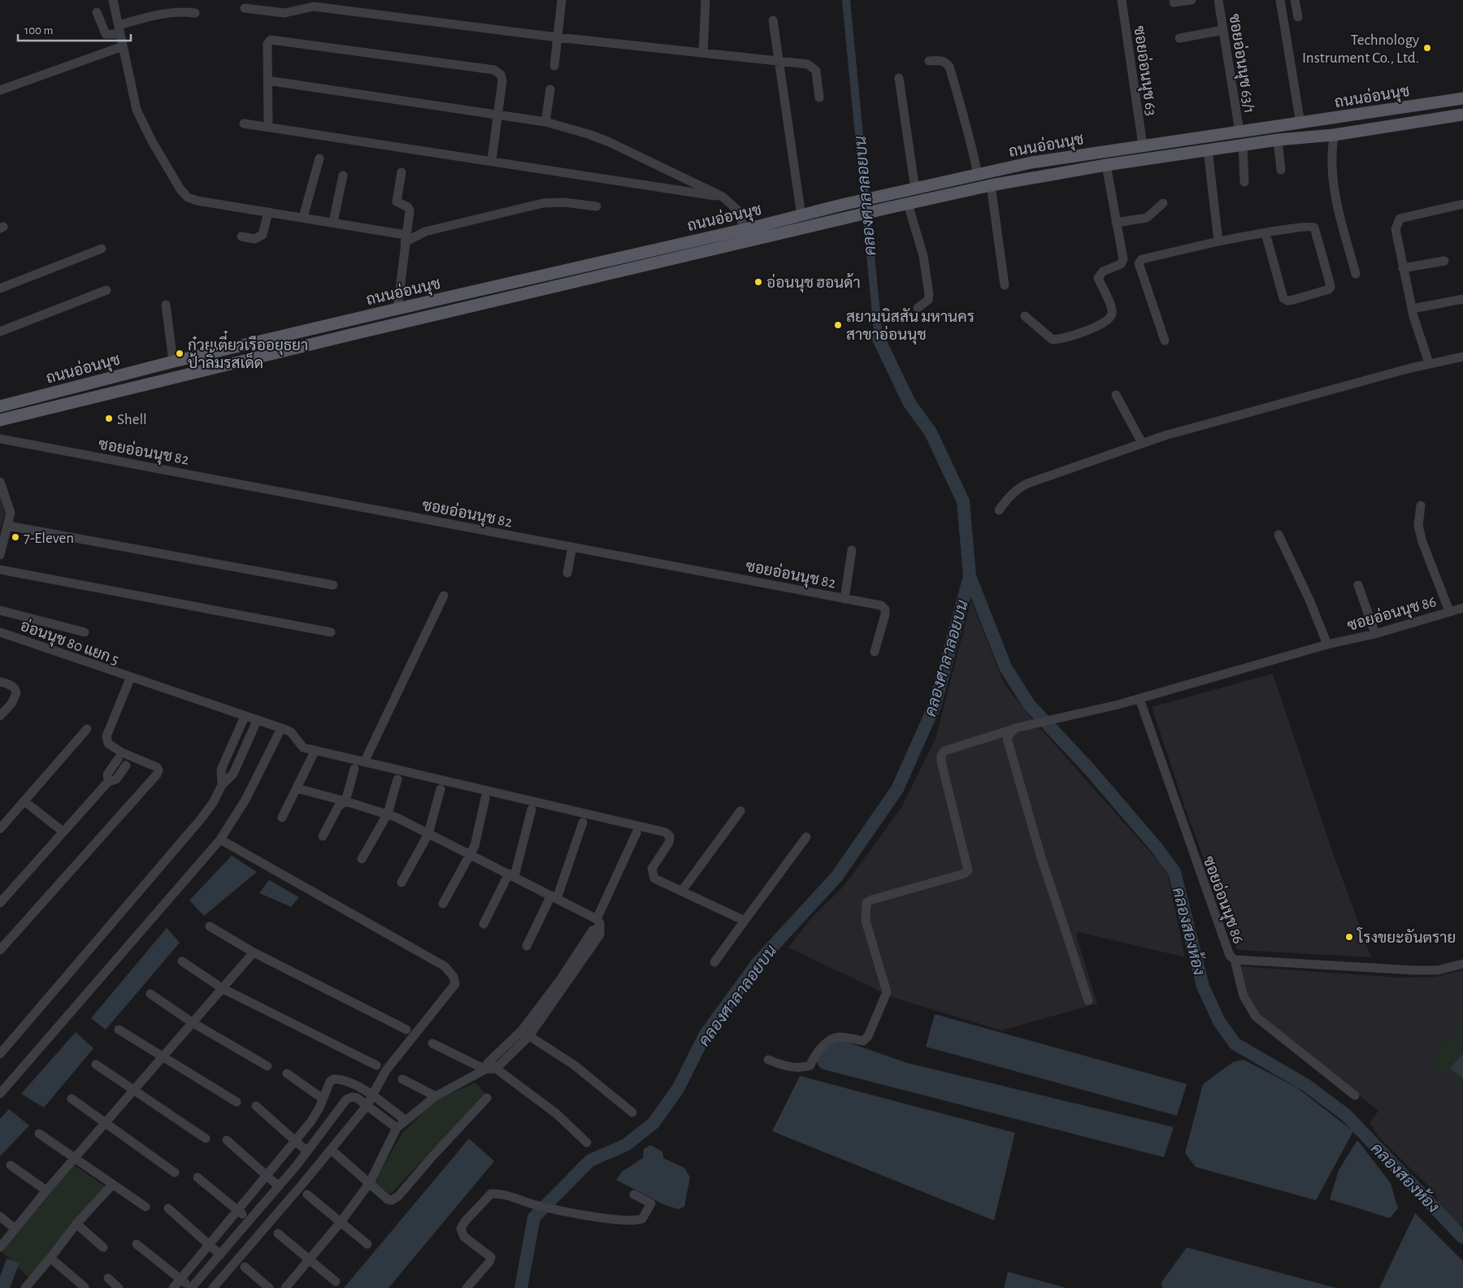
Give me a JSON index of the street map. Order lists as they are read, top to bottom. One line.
{"streets":{"main road":["ถนนอ่อนนุช"],"street":["ซอยอ่อนนุช 63/1","ซอยอ่อนนุช 63","ซอยอ่อนนุช 82","ซอยอ่อนนุช 86","อ่อนนุช 80 แยก 5"]},"crossings":[["ซอยอ่อนนุช 63/1","ถนนอ่อนนุช"],["ซอยอ่อนนุช 63","ถนนอ่อนนุช"]],"water":["คลองศาลาลอยบน","คลองสองห้อง"],"places":["Technology Instrument Co., Ltd.","อ่อนนุช ฮอนด้า","สยามนิสสัน มหานคร สาขาอ่อนนุช","ก๋วยเตี๋ยวเรืออยุธยา ป้าลิ้มรสเด็ด","Shell","7-Eleven","โรงขยะอันตราย"],"scale_bar":"100 m"}
